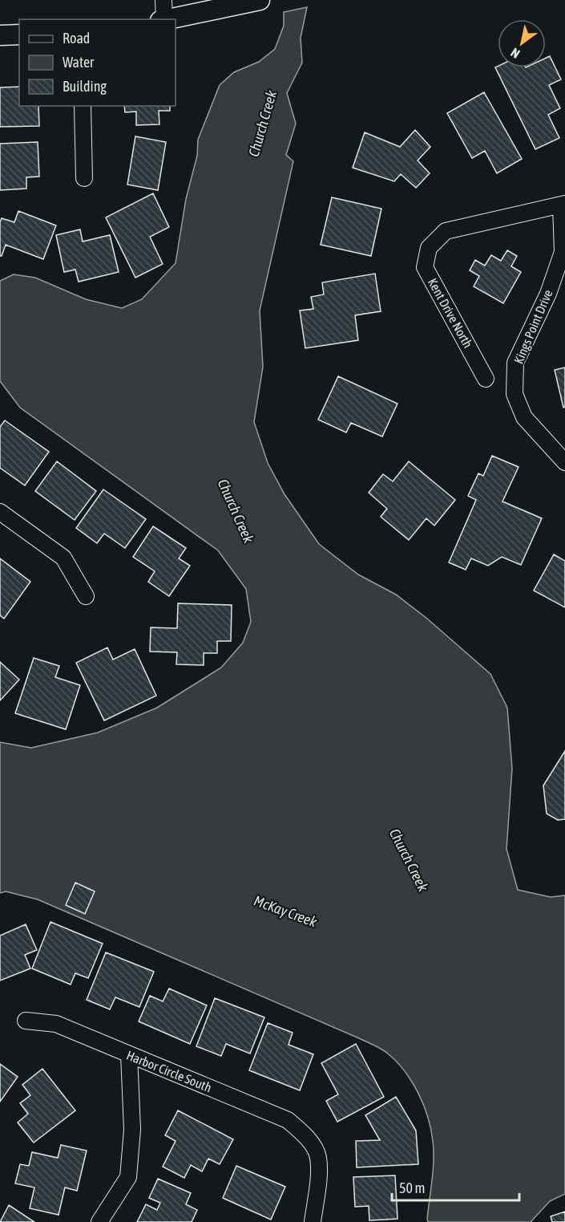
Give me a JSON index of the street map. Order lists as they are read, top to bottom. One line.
{"streets":{"street":["Kent Drive North","Kings Point Drive","Harbor Circle South"]},"crossings":[["Kent Drive North","Kings Point Drive"]],"water":["Church Creek","McKay Creek"],"legend":["Road","Water","Building"],"scale_bar":"50 m","north":"bottom left"}
